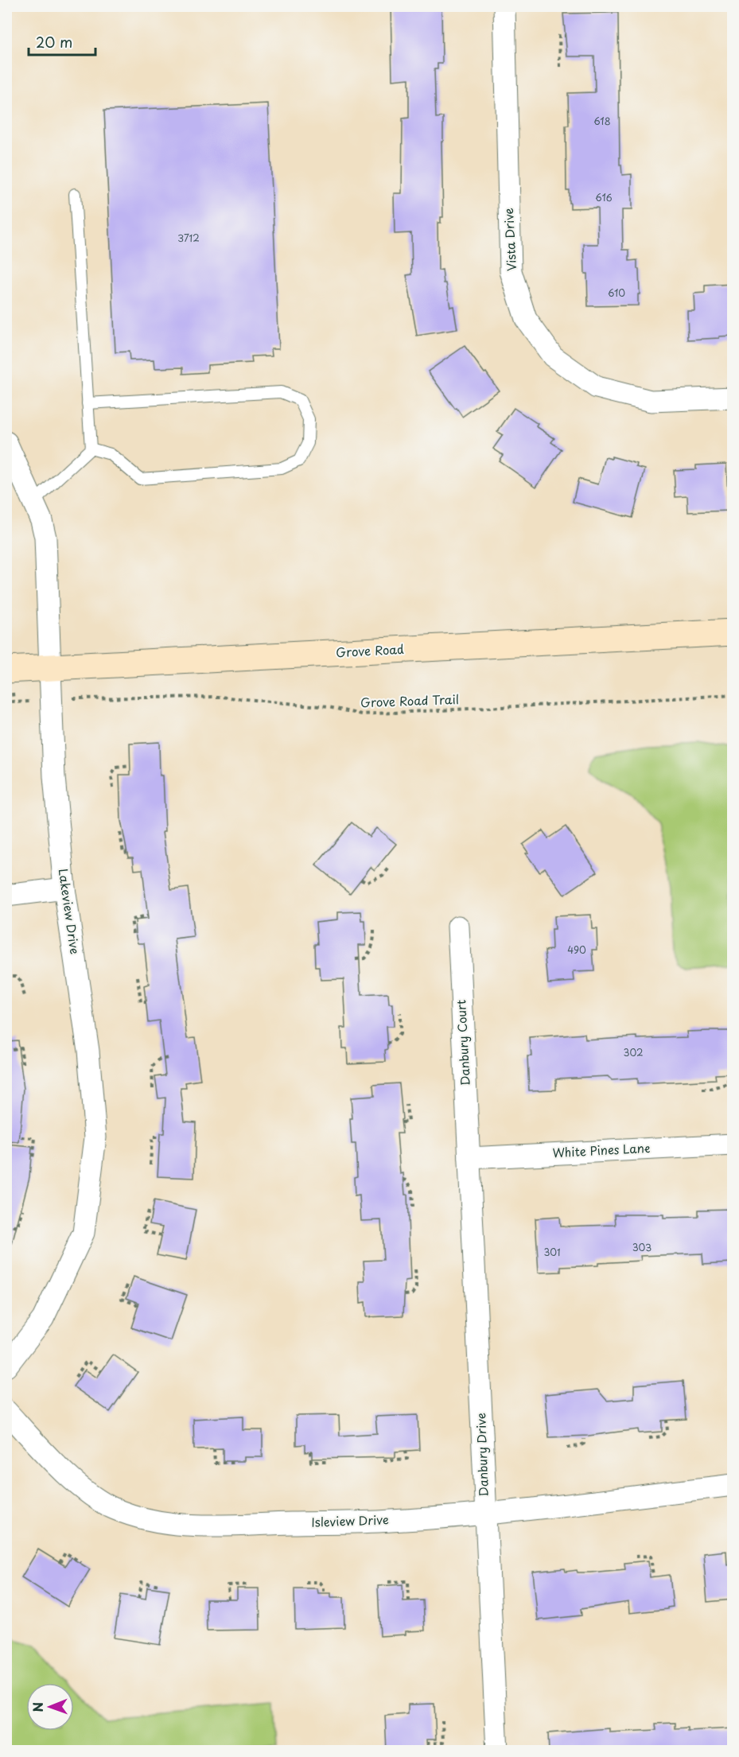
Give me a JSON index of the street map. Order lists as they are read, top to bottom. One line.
{"streets":{"street":["Vista Drive","Grove Road","Lakeview Drive","Danbury Court","White Pines Lane","Danbury Drive","Isleview Drive"],"path":["Grove Road Trail"]},"crossings":[["Grove Road","Lakeview Drive"],["Danbury Court","White Pines Lane"],["Danbury Court","Danbury Drive"],["White Pines Lane","Danbury Drive"],["Danbury Drive","Isleview Drive"]],"house_numbers":["618","616","3712","610","490","302","303","301"],"scale_bar":"20 m","north":"left"}
